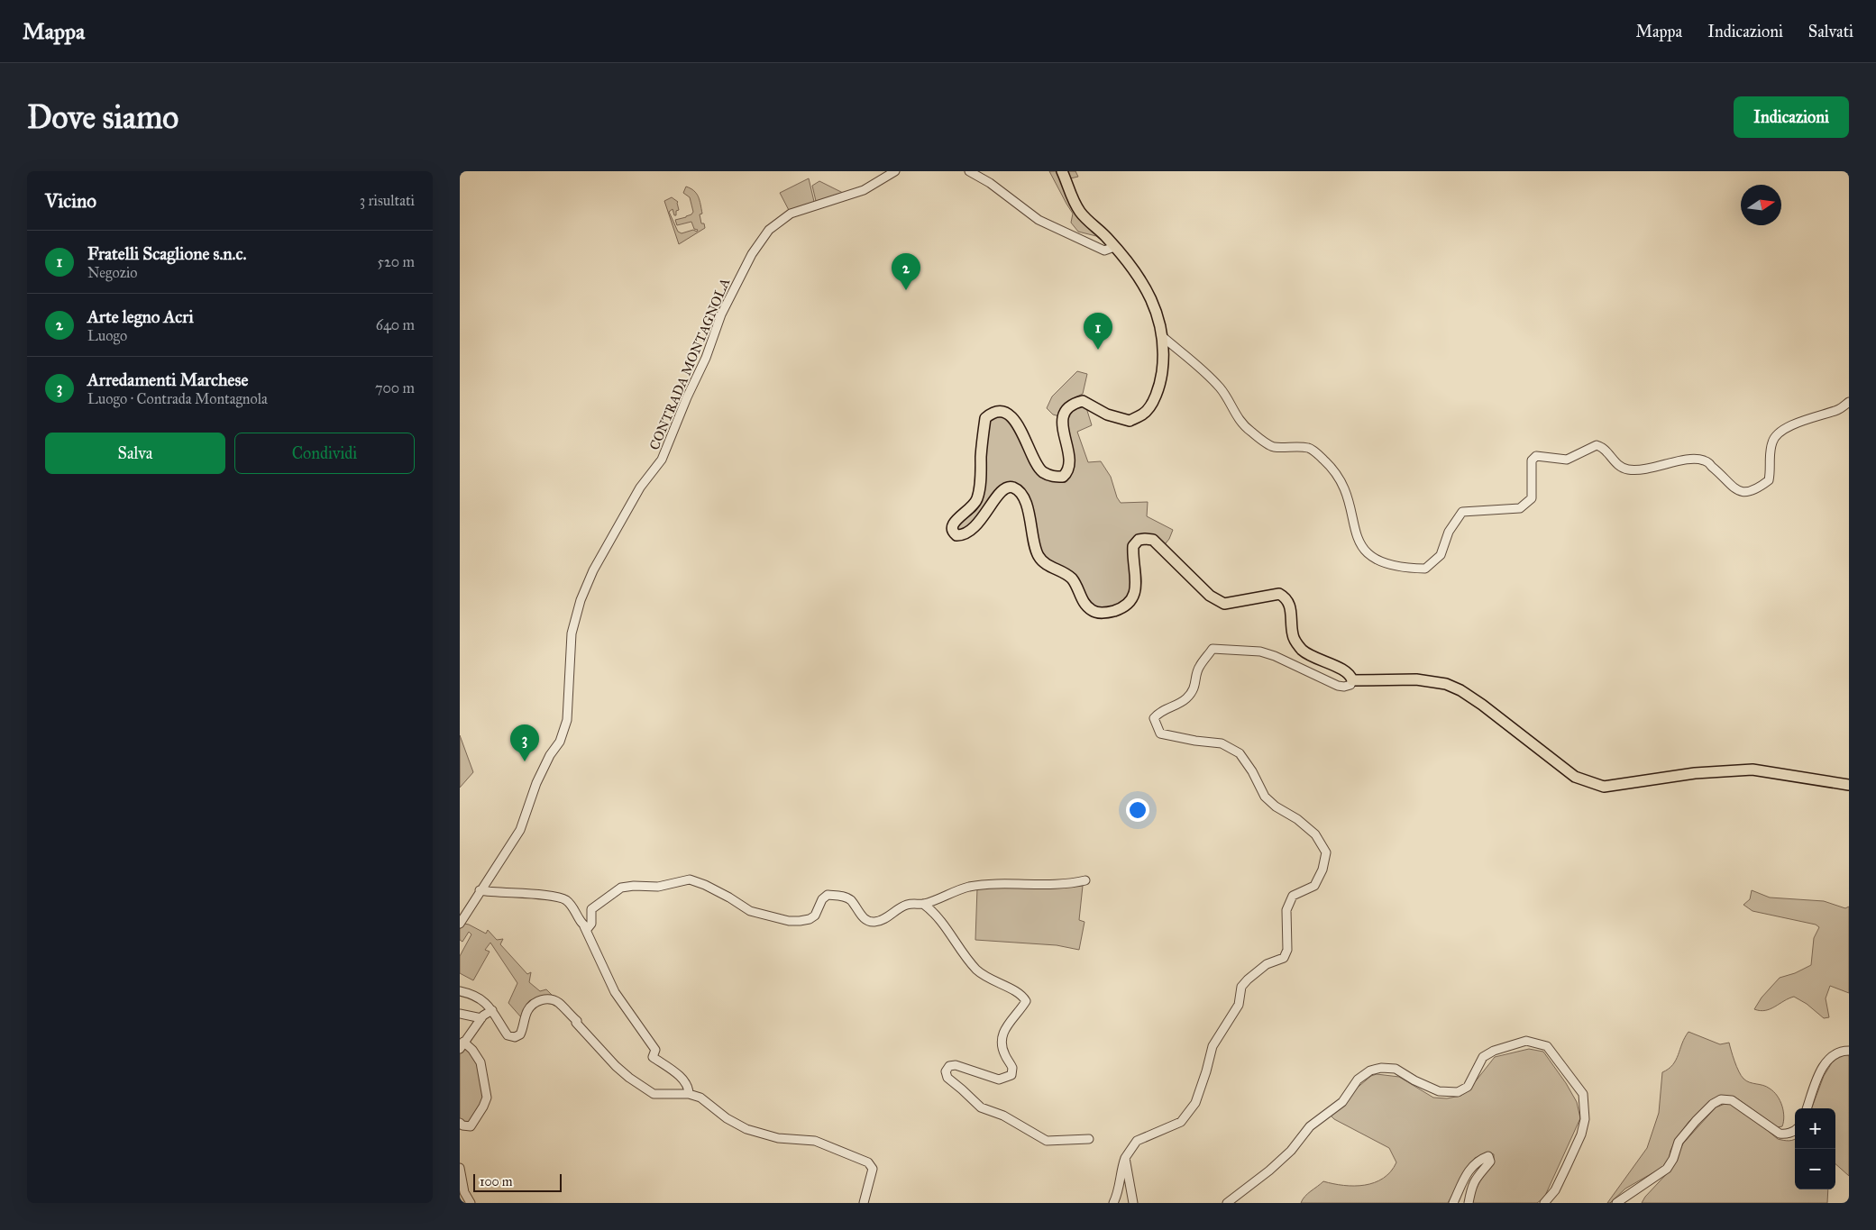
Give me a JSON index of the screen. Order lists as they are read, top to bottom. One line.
{"streets":{"street":["CONTRADA MONTAGNOLA"]},"scale_bar":"100 m","north":"right","page":{"header":"Mappa","nav":["Mappa","Indicazioni","Salvati"],"buttons":["Indicazioni",["Salva","Condividi"]],"title":"Dove siamo","heading":["Vicino","3 risultati"],"list":[{"mark":"1","name":"Fratelli Scaglione s.n.c.","note":"Negozio","value":"520 m"},{"mark":"2","name":"Arte legno Acri","note":"Luogo","value":"640 m"},{"mark":"3","name":"Arredamenti Marchese","note":"Luogo · Contrada Montagnola","value":"700 m"}],"pins":["2","1","3"],"map_buttons":["+","−"],"scale":"100 m"}}
